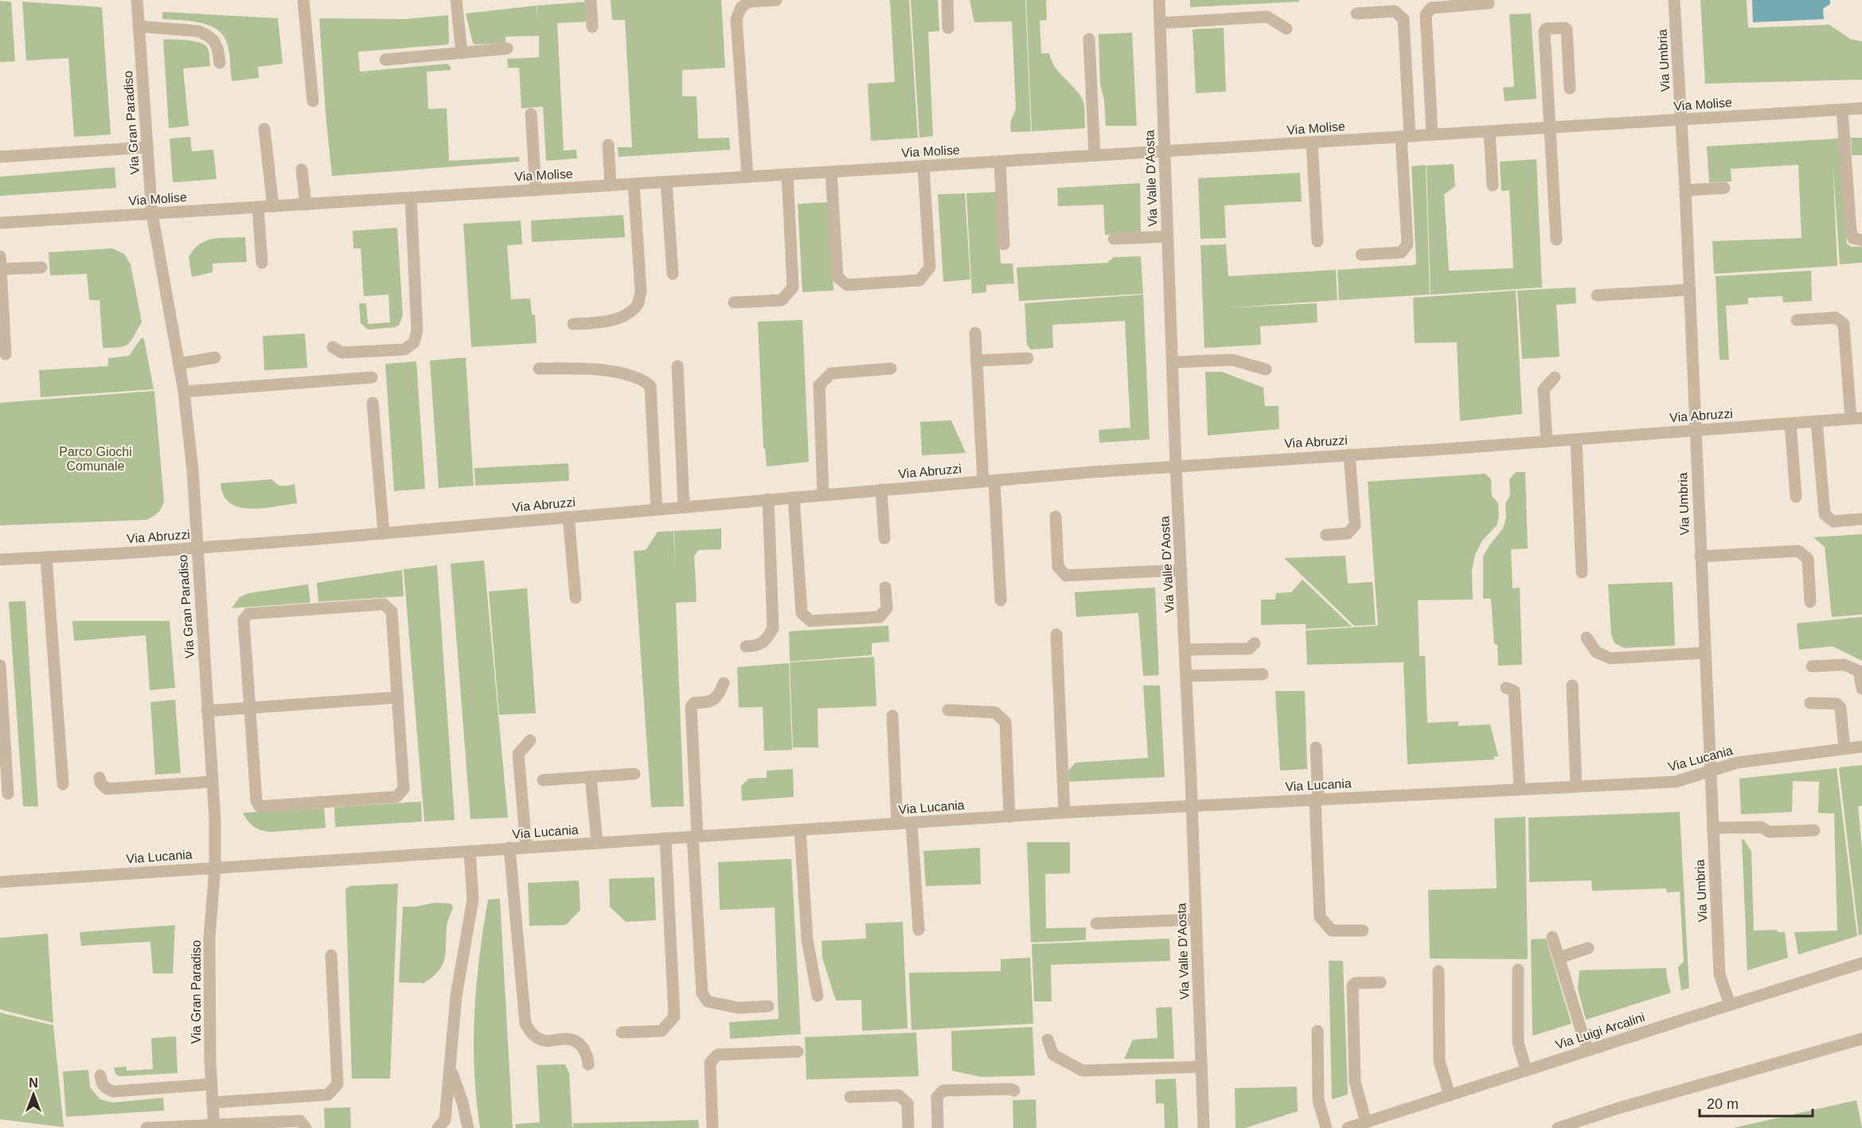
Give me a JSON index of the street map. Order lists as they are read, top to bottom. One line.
{"streets":{"street":["Via Umbria","Via Molise","Via Gran Paradiso","Via Valle D'Aosta","Via Abruzzi","Via Lucania","Via Luigi Arcalini"]},"crossings":[["Via Umbria","Via Molise"],["Via Umbria","Via Abruzzi"],["Via Umbria","Via Lucania"],["Via Umbria","Via Luigi Arcalini"],["Via Molise","Via Gran Paradiso"],["Via Molise","Via Valle D'Aosta"],["Via Gran Paradiso","Via Abruzzi"],["Via Gran Paradiso","Via Lucania"],["Via Valle D'Aosta","Via Abruzzi"],["Via Valle D'Aosta","Via Lucania"]],"parks":["Parco Giochi Comunale"],"scale_bar":"20 m","north":"top"}
